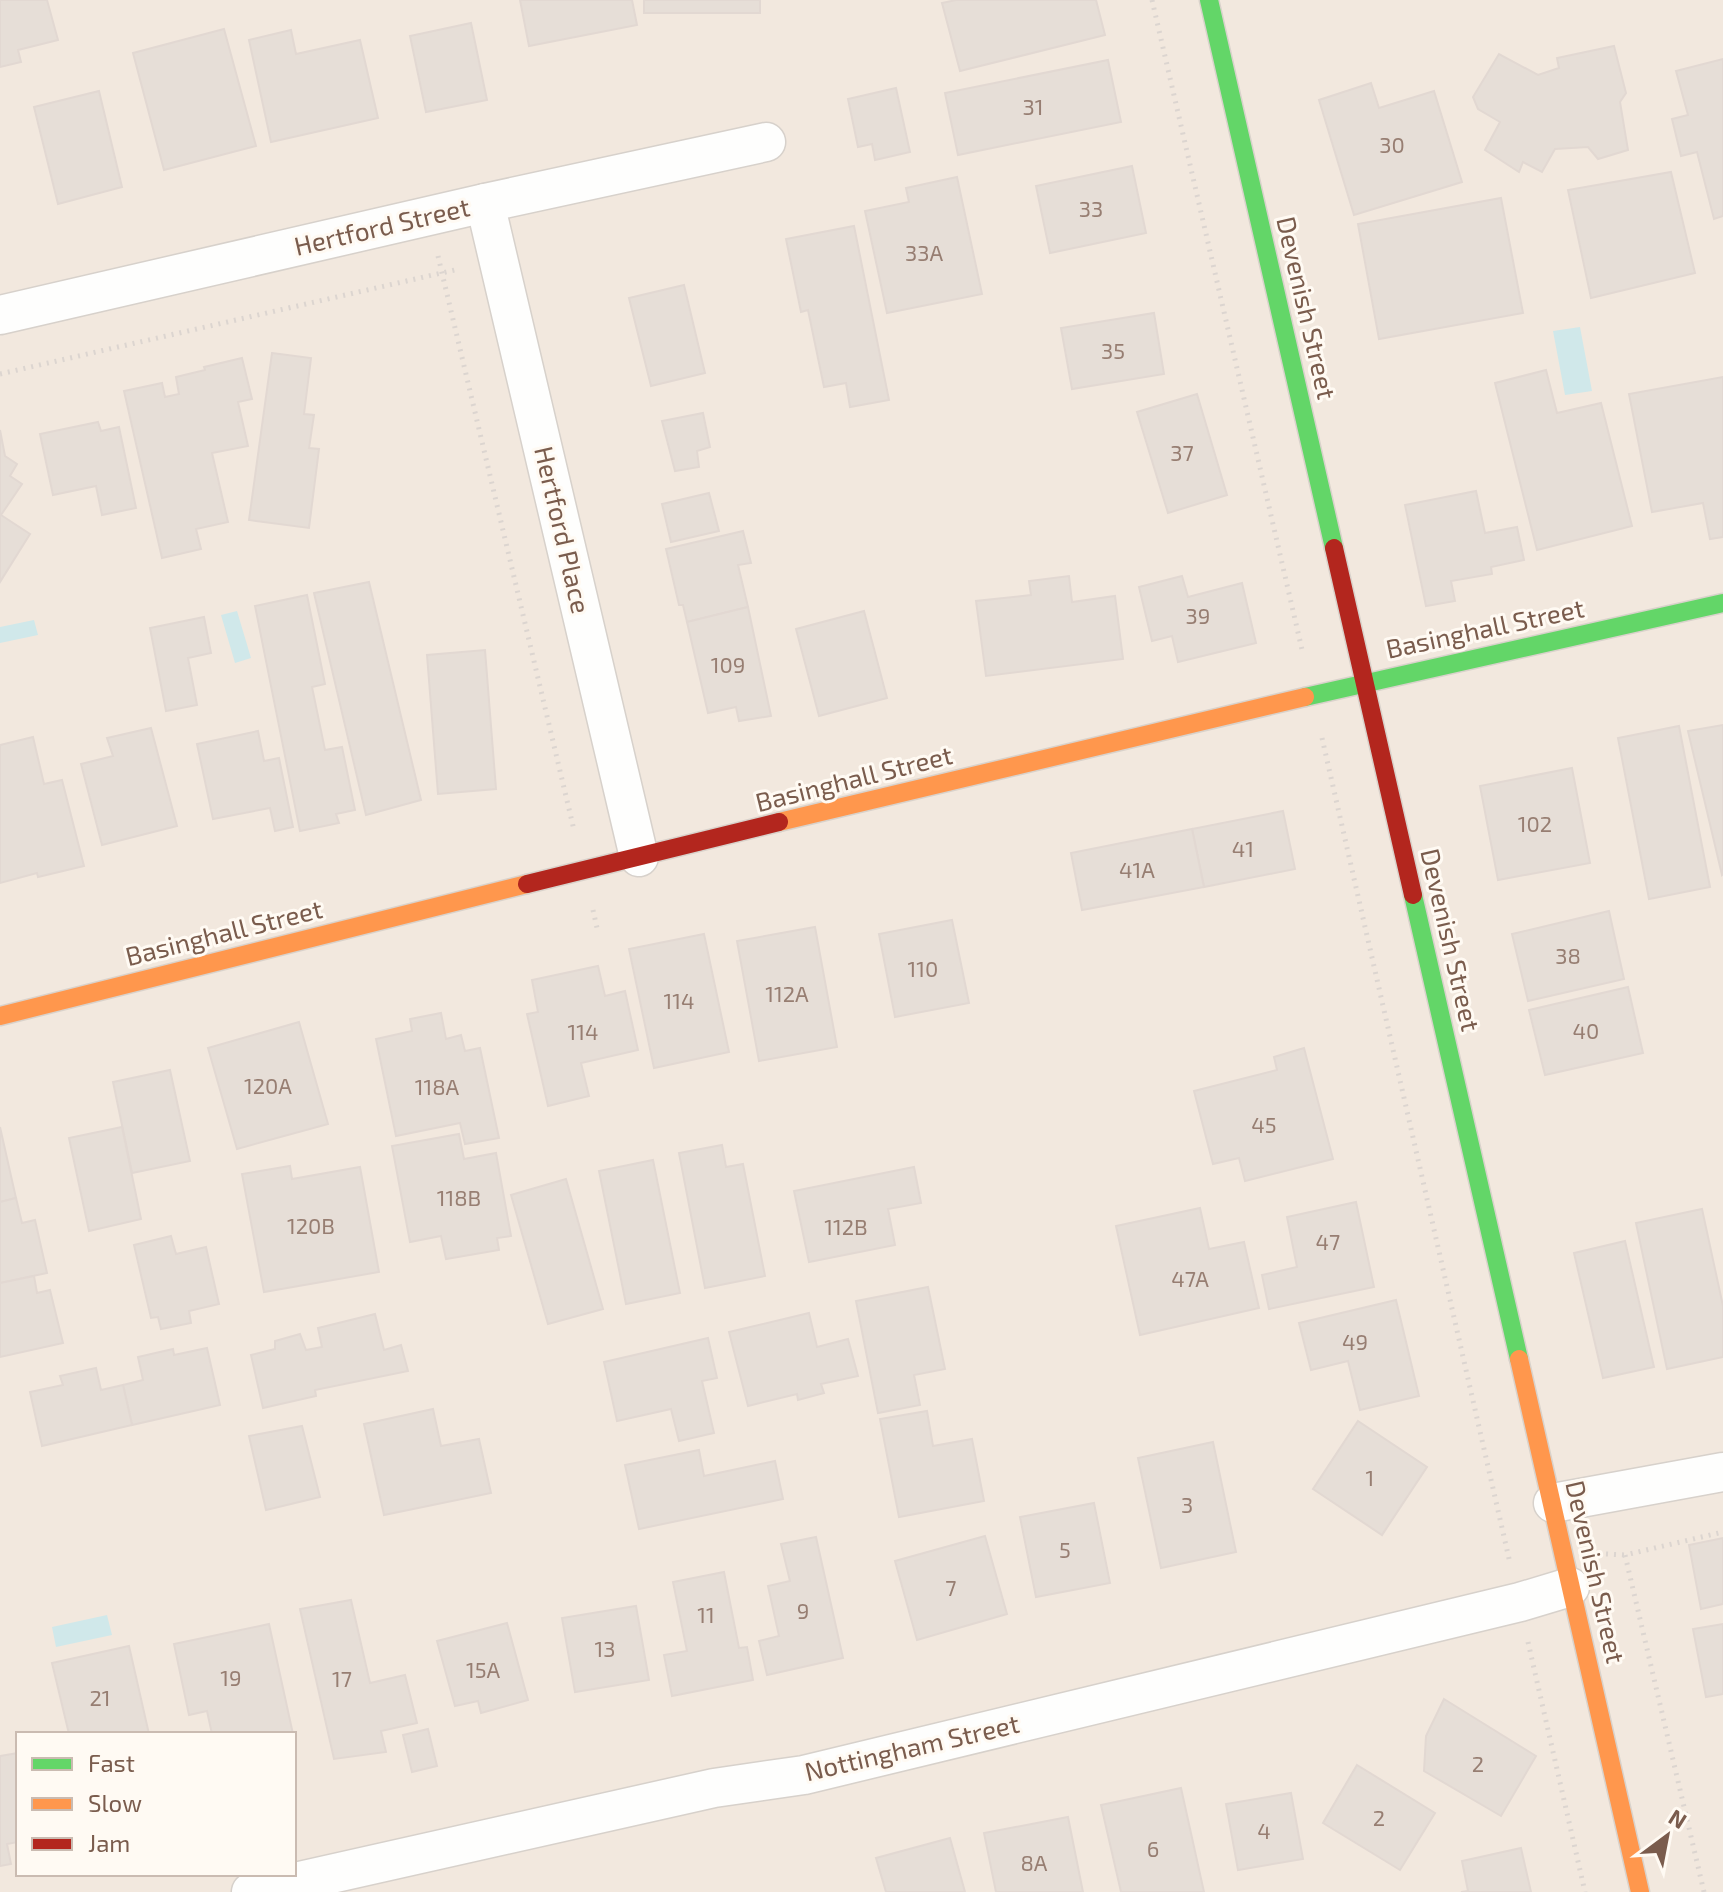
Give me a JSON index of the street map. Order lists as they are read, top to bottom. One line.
{"streets":{"street":["Hertford Street","Devenish Street","Hertford Place","Basinghall Street","Nottingham Street"]},"crossings":[["Hertford Street","Hertford Place"],["Devenish Street","Basinghall Street"],["Devenish Street","Nottingham Street"],["Hertford Place","Basinghall Street"]],"house_numbers":["31","30","33","33A","35","37","39","109","102","41","41A","38","110","112A","114","40","114","120A","118A","45","118B","120B","112B","47","47A","49","1","3","5","7","9","11","13","15A","19","17","21","2","2","4","6","8A"],"legend":["Fast","Slow","Jam"],"north":"top right"}
